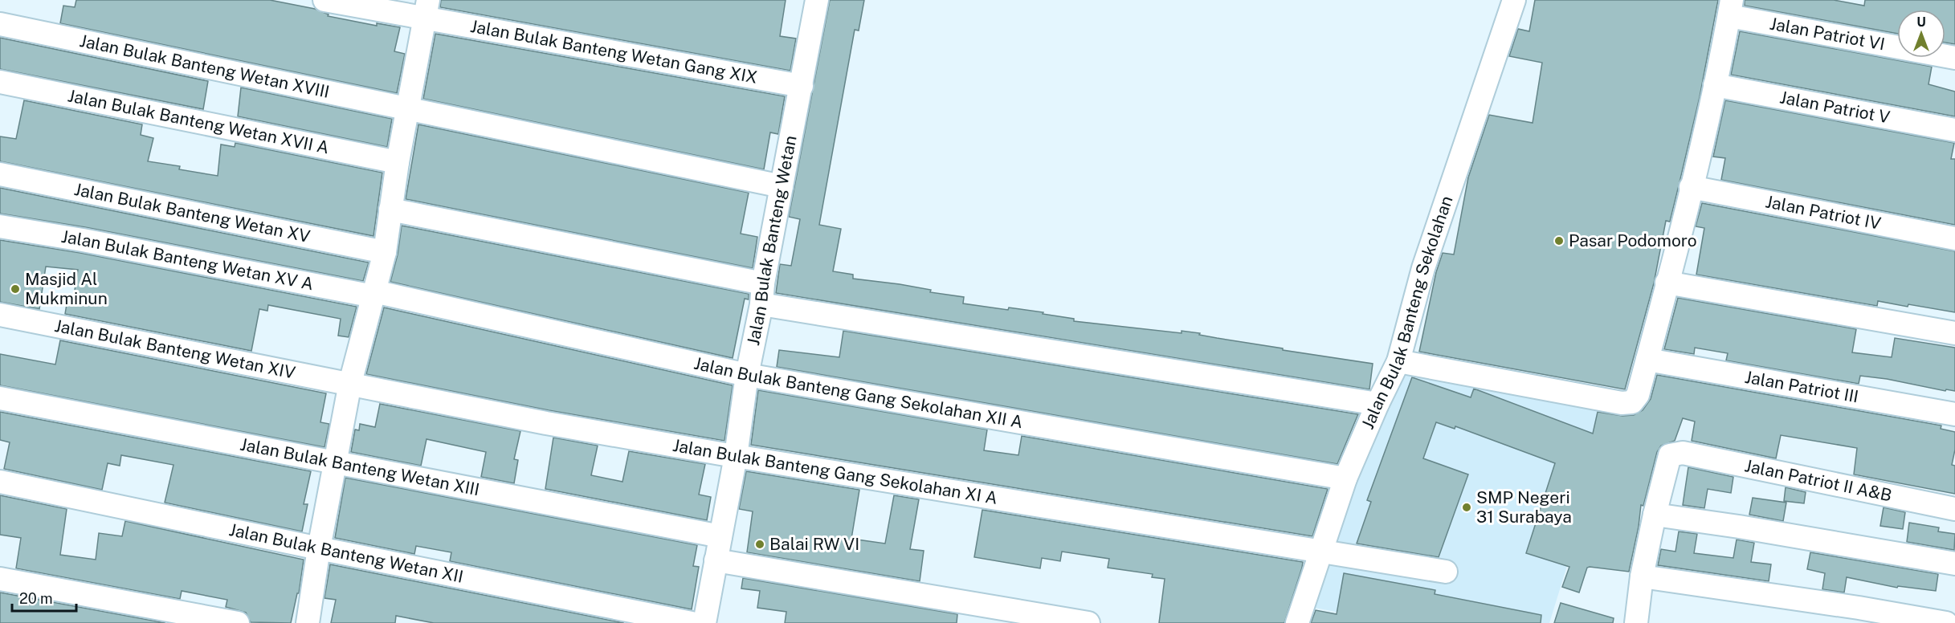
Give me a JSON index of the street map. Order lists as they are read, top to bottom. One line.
{"streets":{"street":["Jalan Patriot VI","Jalan Bulak Banteng Wetan Gang XIX","Jalan Bulak Banteng Wetan XVIII","Jalan Patriot V","Jalan Bulak Banteng Wetan XVII A","Jalan Patriot IV","Jalan Bulak Banteng Wetan XV","Jalan Bulak Banteng Wetan","Jalan Bulak Banteng Wetan XV A","Jalan Bulak Banteng Sekolahan","Jalan Bulak Banteng Wetan XIV","Jalan Patriot III","Jalan Bulak Banteng Gang Sekolahan XII A","Jalan Bulak Banteng Wetan XIII","Jalan Bulak Banteng Gang Sekolahan XI A","Jalan Patriot II A&B","Jalan Bulak Banteng Wetan XII"]},"crossings":[["Jalan Bulak Banteng Wetan Gang XIX","Jalan Bulak Banteng Wetan"],["Jalan Bulak Banteng Wetan XVIII","Jalan Bulak Banteng Wetan"],["Jalan Bulak Banteng Wetan","Jalan Bulak Banteng Gang Sekolahan XII A"],["Jalan Bulak Banteng Wetan","Jalan Bulak Banteng Wetan XIII"],["Jalan Bulak Banteng Wetan","Jalan Bulak Banteng Gang Sekolahan XI A"],["Jalan Bulak Banteng Wetan XV A","Jalan Bulak Banteng Gang Sekolahan XII A"],["Jalan Bulak Banteng Sekolahan","Jalan Bulak Banteng Gang Sekolahan XII A"],["Jalan Bulak Banteng Sekolahan","Jalan Bulak Banteng Gang Sekolahan XI A"],["Jalan Bulak Banteng Wetan XIV","Jalan Bulak Banteng Gang Sekolahan XI A"]],"places":["Pasar Podomoro","Masjid Al Mukminun","SMP Negeri 31 Surabaya","Balai RW VI"],"scale_bar":"20 m","north":"top"}
